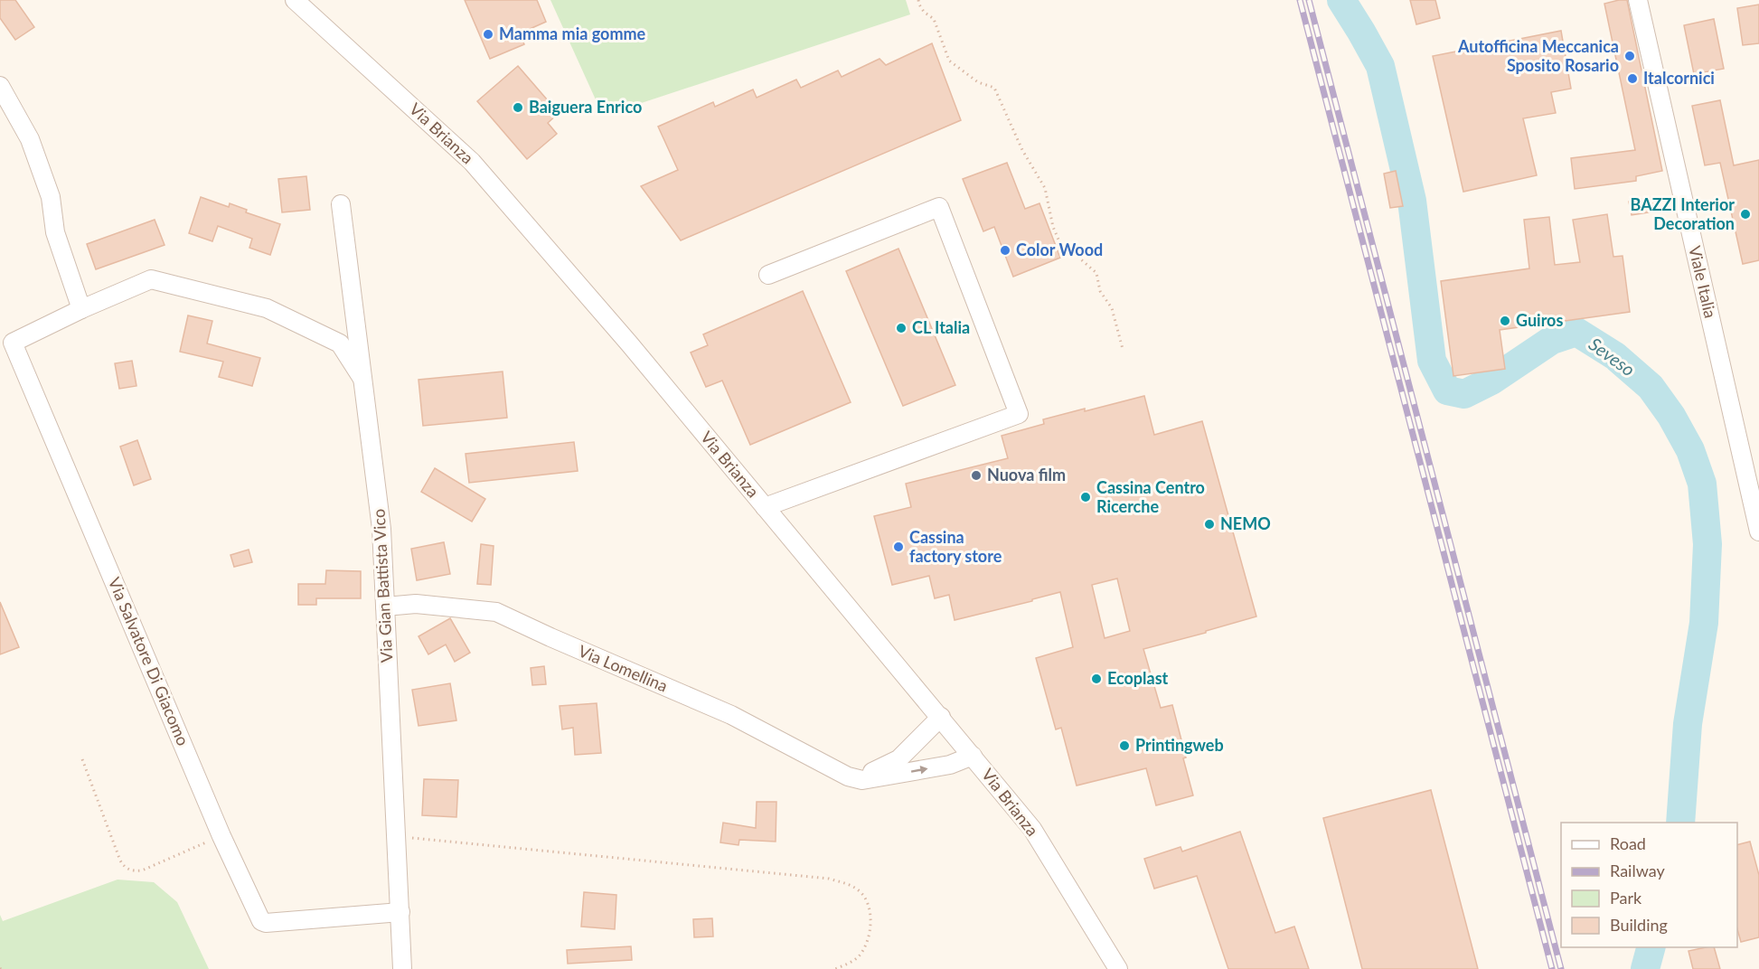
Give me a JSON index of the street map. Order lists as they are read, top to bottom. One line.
{"streets":{"street":["Via Brianza","Viale Italia","Via Gian Battista Vico","Via Salvatore Di Giacomo","Via Lomellina"]},"crossings":[["Via Brianza","Via Lomellina"],["Via Gian Battista Vico","Via Salvatore Di Giacomo"],["Via Gian Battista Vico","Via Lomellina"]],"water":["Seveso"],"places":["Mamma mia gomme","Autofficina Meccanica Sposito Rosario","Italcornici","Baiguera Enrico","BAZZI Interior Decoration","Color Wood","Guiros","CL Italia","Nuova film","Cassina Centro Ricerche","NEMO","Cassina factory store","Ecoplast","Printingweb"],"legend":["Road","Railway","Park","Building"]}
